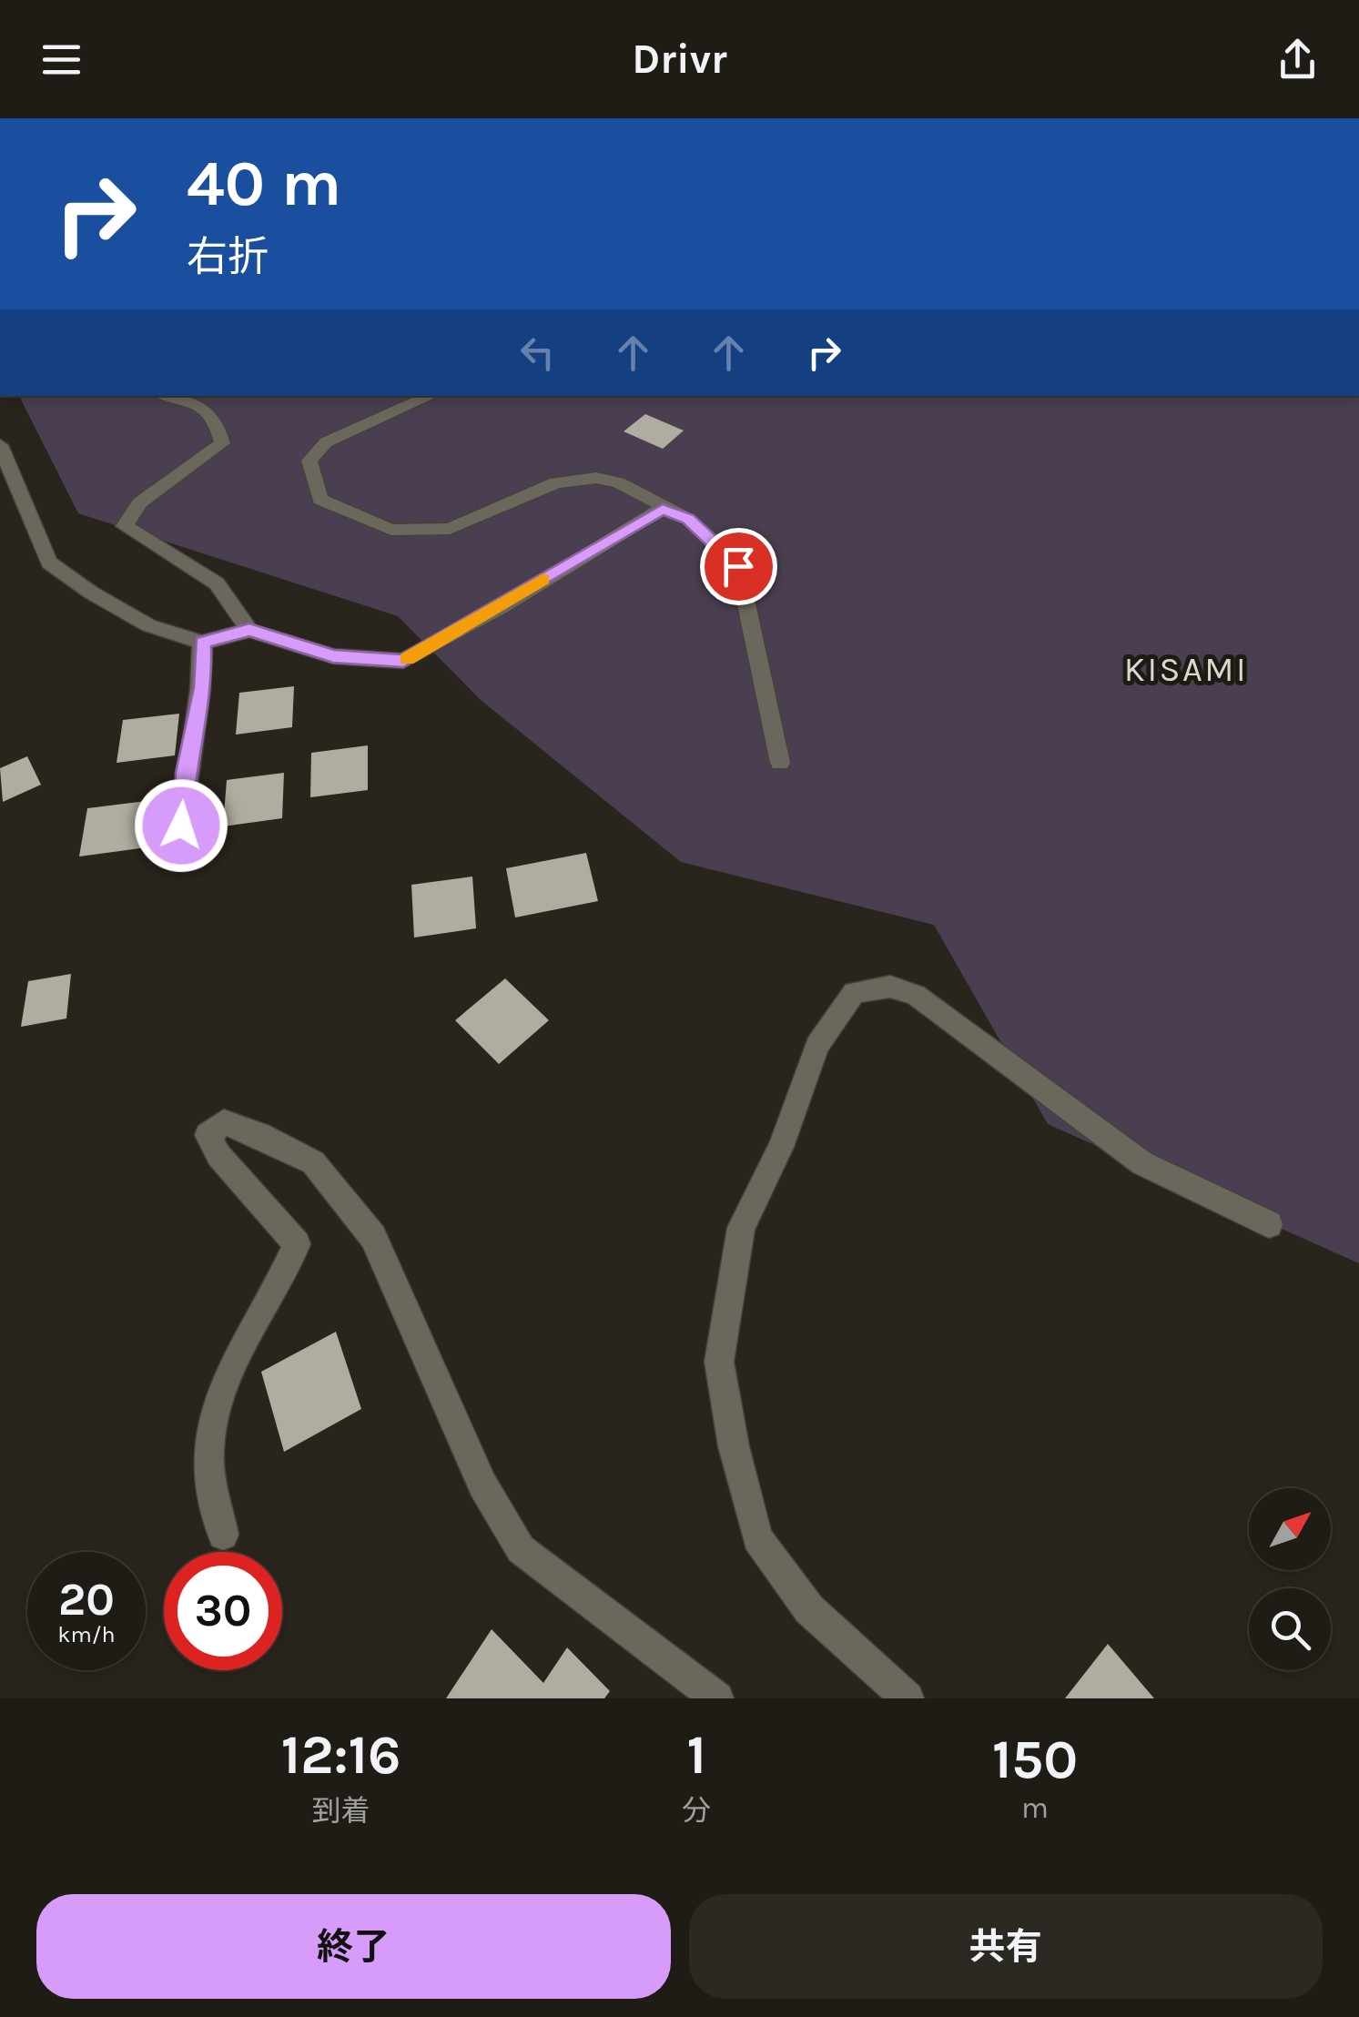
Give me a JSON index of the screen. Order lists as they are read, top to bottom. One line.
{"districts":["KISAMI"],"north":"top right","page":{"header":"Drivr","turn":["40 m","右折"],"speed":"20 km/h","limit":"30","eta":["12:16","到着","1","分","150","m"],"buttons":["終了","共有"]}}
